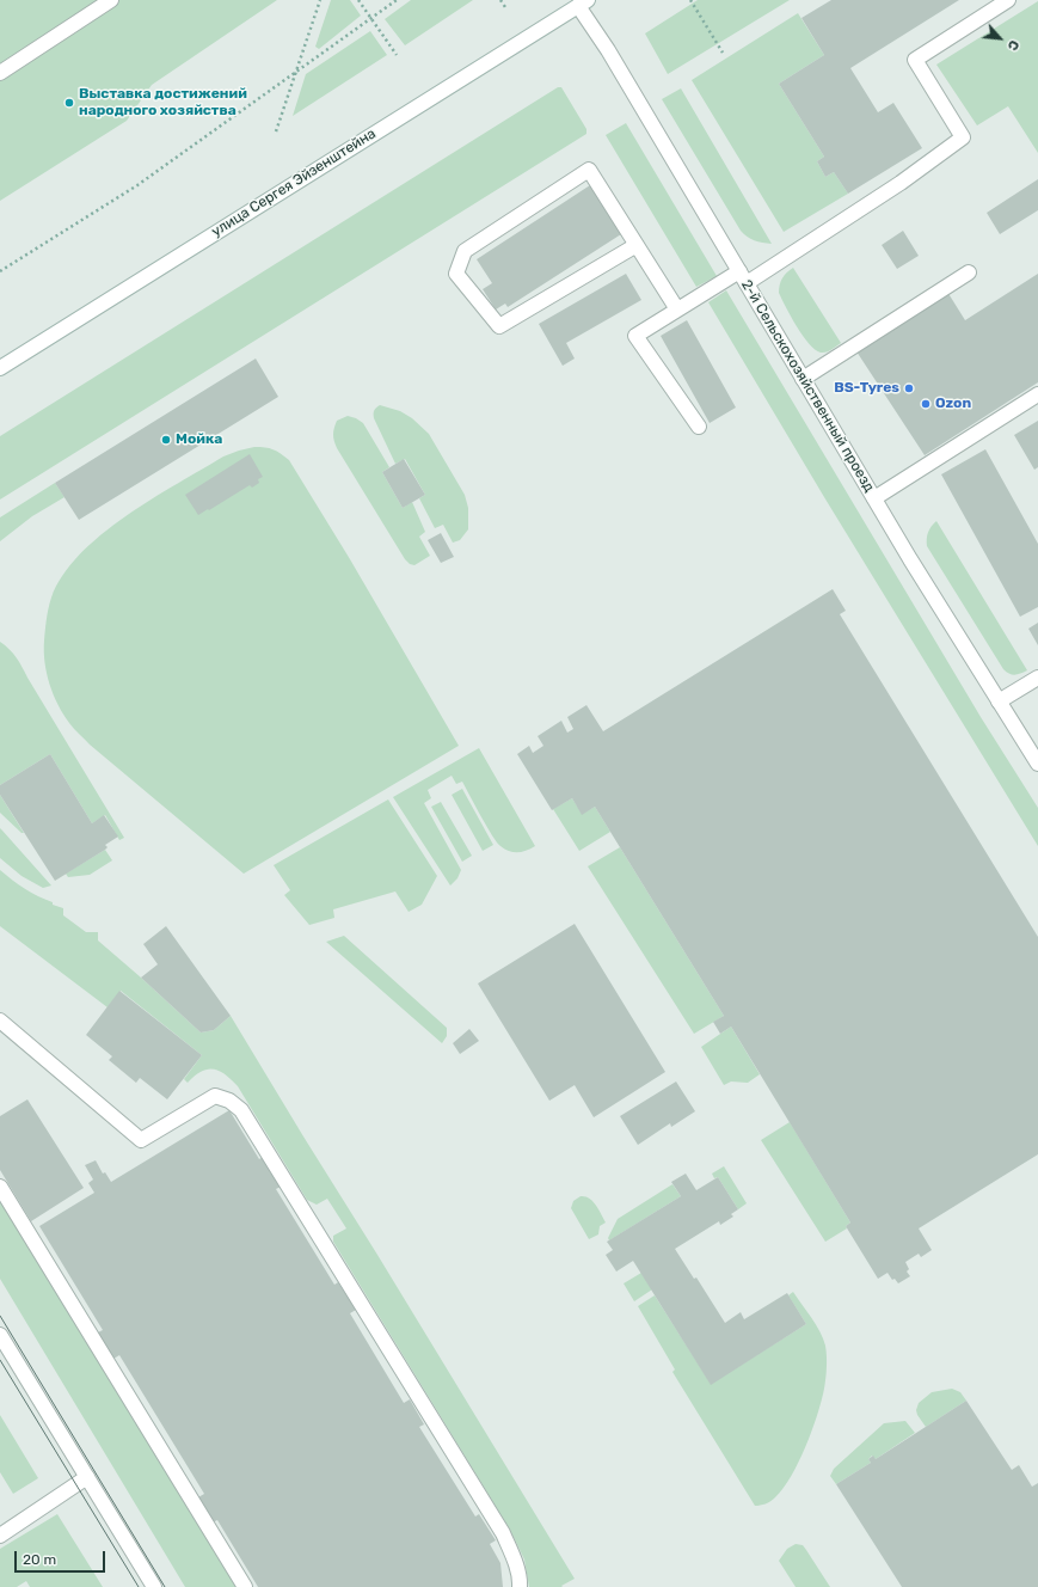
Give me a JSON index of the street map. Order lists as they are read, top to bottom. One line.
{"streets":{"street":["улица Сергея Эйзенштейна","2-й Сельскохозяйственный проезд"]},"crossings":[["улица Сергея Эйзенштейна","2-й Сельскохозяйственный проезд"]],"places":["Выставка достижений народного хозяйства","BS-Tyres","Ozon","Мойка"],"scale_bar":"20 m","north":"bottom right"}
